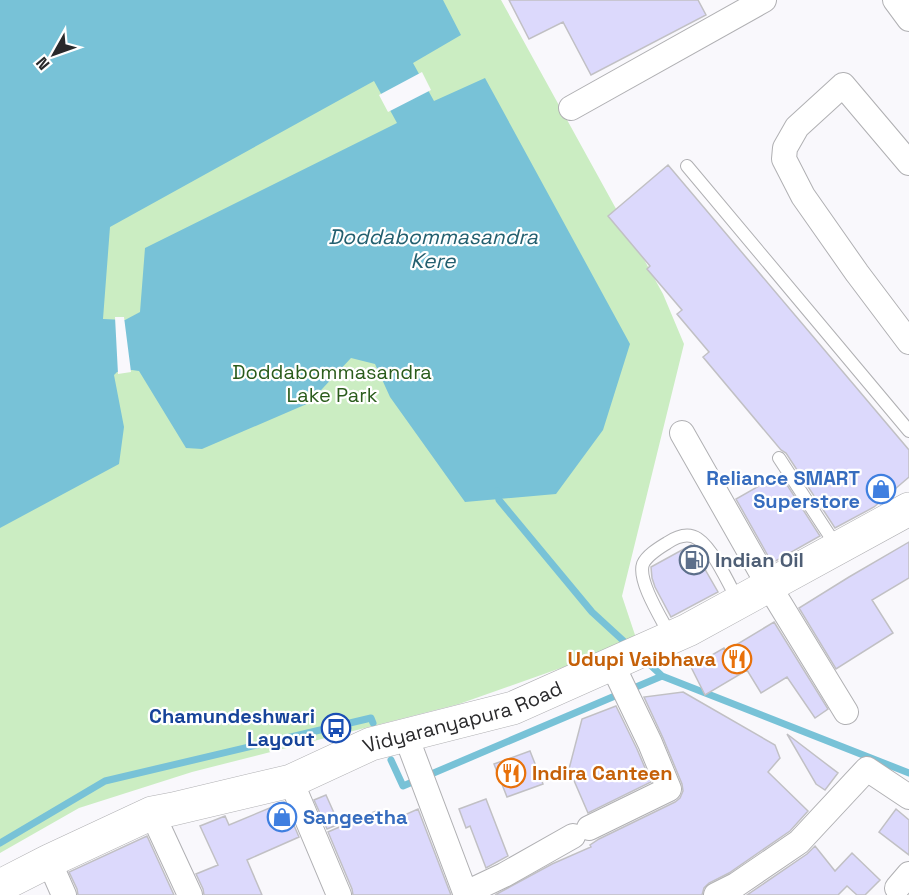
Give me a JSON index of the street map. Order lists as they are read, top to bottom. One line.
{"streets":{"main road":["Vidyaranyapura Road"]},"water":["Doddabommasandra Kere"],"parks":["Doddabommasandra Lake Park"],"places":{"shop":["Reliance SMART Superstore","Sangeetha"],"fuel station":["Indian Oil"],"restaurant":["Udupi Vaibhava","Indira Canteen"],"bus stop":["Chamundeshwari Layout"]},"north":"bottom left"}
